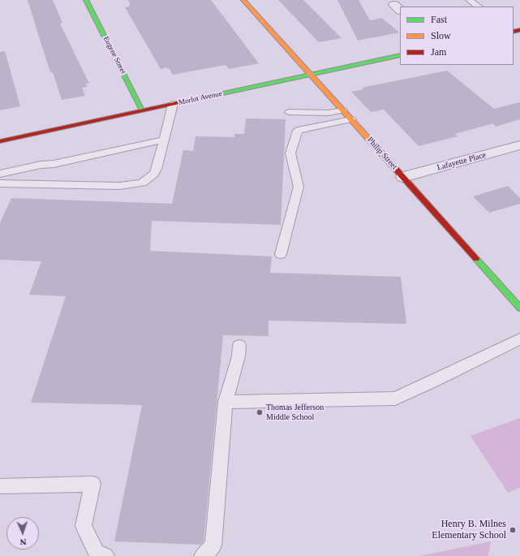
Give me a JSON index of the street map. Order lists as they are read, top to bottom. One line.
{"streets":{"street":["Eugene Street","Morlot Avenue","Philip Street","Lafayette Place"]},"crossings":[["Eugene Street","Morlot Avenue"],["Morlot Avenue","Philip Street"],["Philip Street","Lafayette Place"]],"places":["Thomas Jefferson Middle School","Henry B. Milnes Elementary School"],"legend":["Fast","Slow","Jam"],"north":"bottom"}
